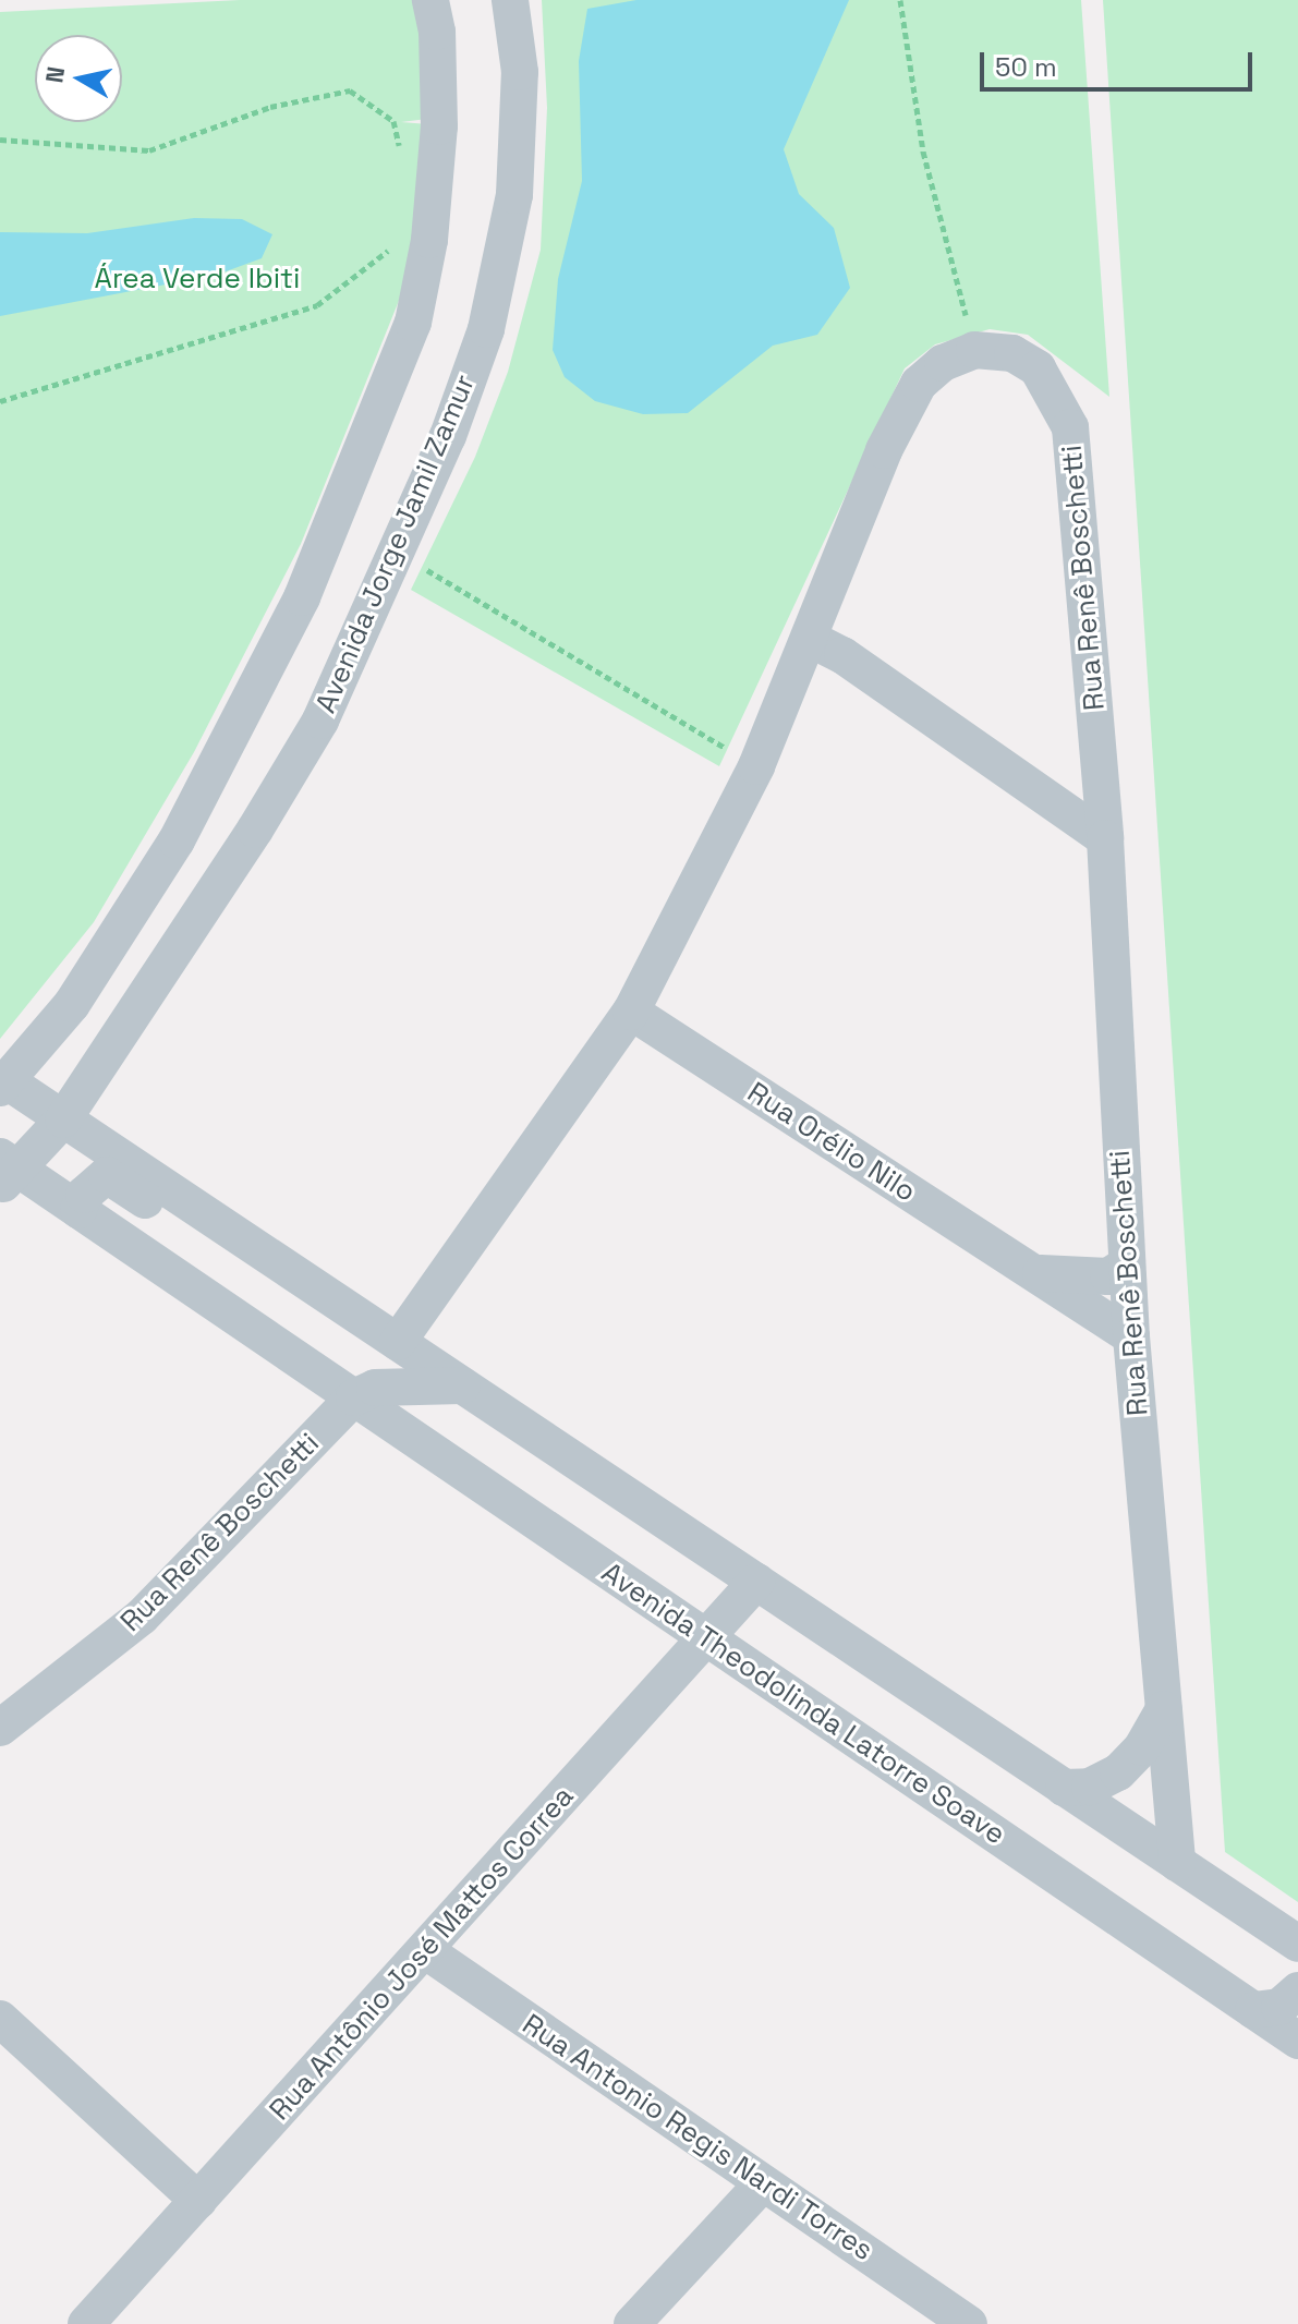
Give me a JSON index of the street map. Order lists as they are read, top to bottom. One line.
{"streets":{"street":["Avenida Jorge Jamil Zamur","Rua Renê Boschetti","Rua Orélio Nilo","Avenida Theodolinda Latorre Soave","Rua Antônio José Mattos Correa","Rua Antonio Regis Nardi Torres"]},"crossings":[["Avenida Jorge Jamil Zamur","Avenida Theodolinda Latorre Soave"],["Rua Renê Boschetti","Rua Orélio Nilo"],["Rua Renê Boschetti","Avenida Theodolinda Latorre Soave"],["Avenida Theodolinda Latorre Soave","Rua Antônio José Mattos Correa"],["Rua Antônio José Mattos Correa","Rua Antonio Regis Nardi Torres"]],"parks":["Área Verde Ibiti"],"scale_bar":"50 m","north":"left"}
